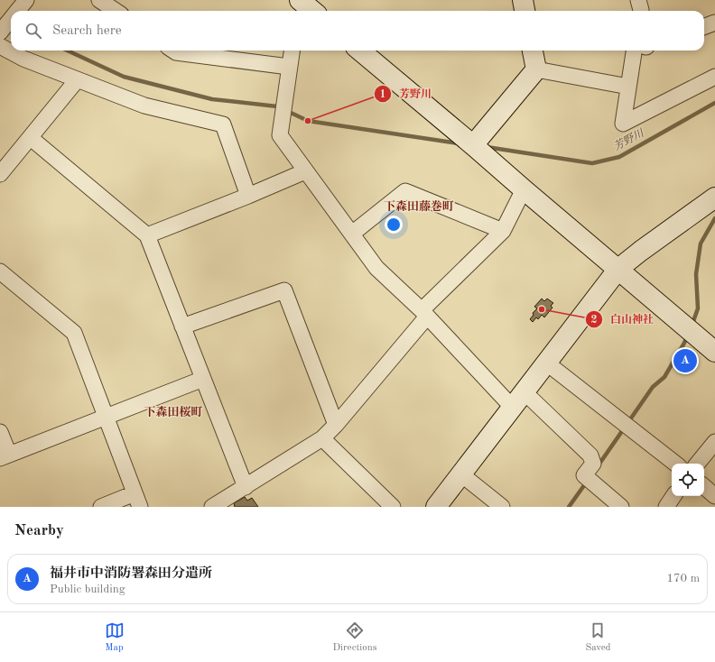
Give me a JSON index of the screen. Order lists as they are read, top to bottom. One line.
{"districts":["下森田藤巻町","下森田桜町"],"water":["芳野川"],"places":["芳野川","白山神社"],"page":{"search":"Search here","pins":"A","heading":"Nearby","list":[{"mark":"A","name":"福井市中消防署森田分遣所","note":"Public building","value":"170 m"}],"nav":["Map","Directions","Saved"]}}
